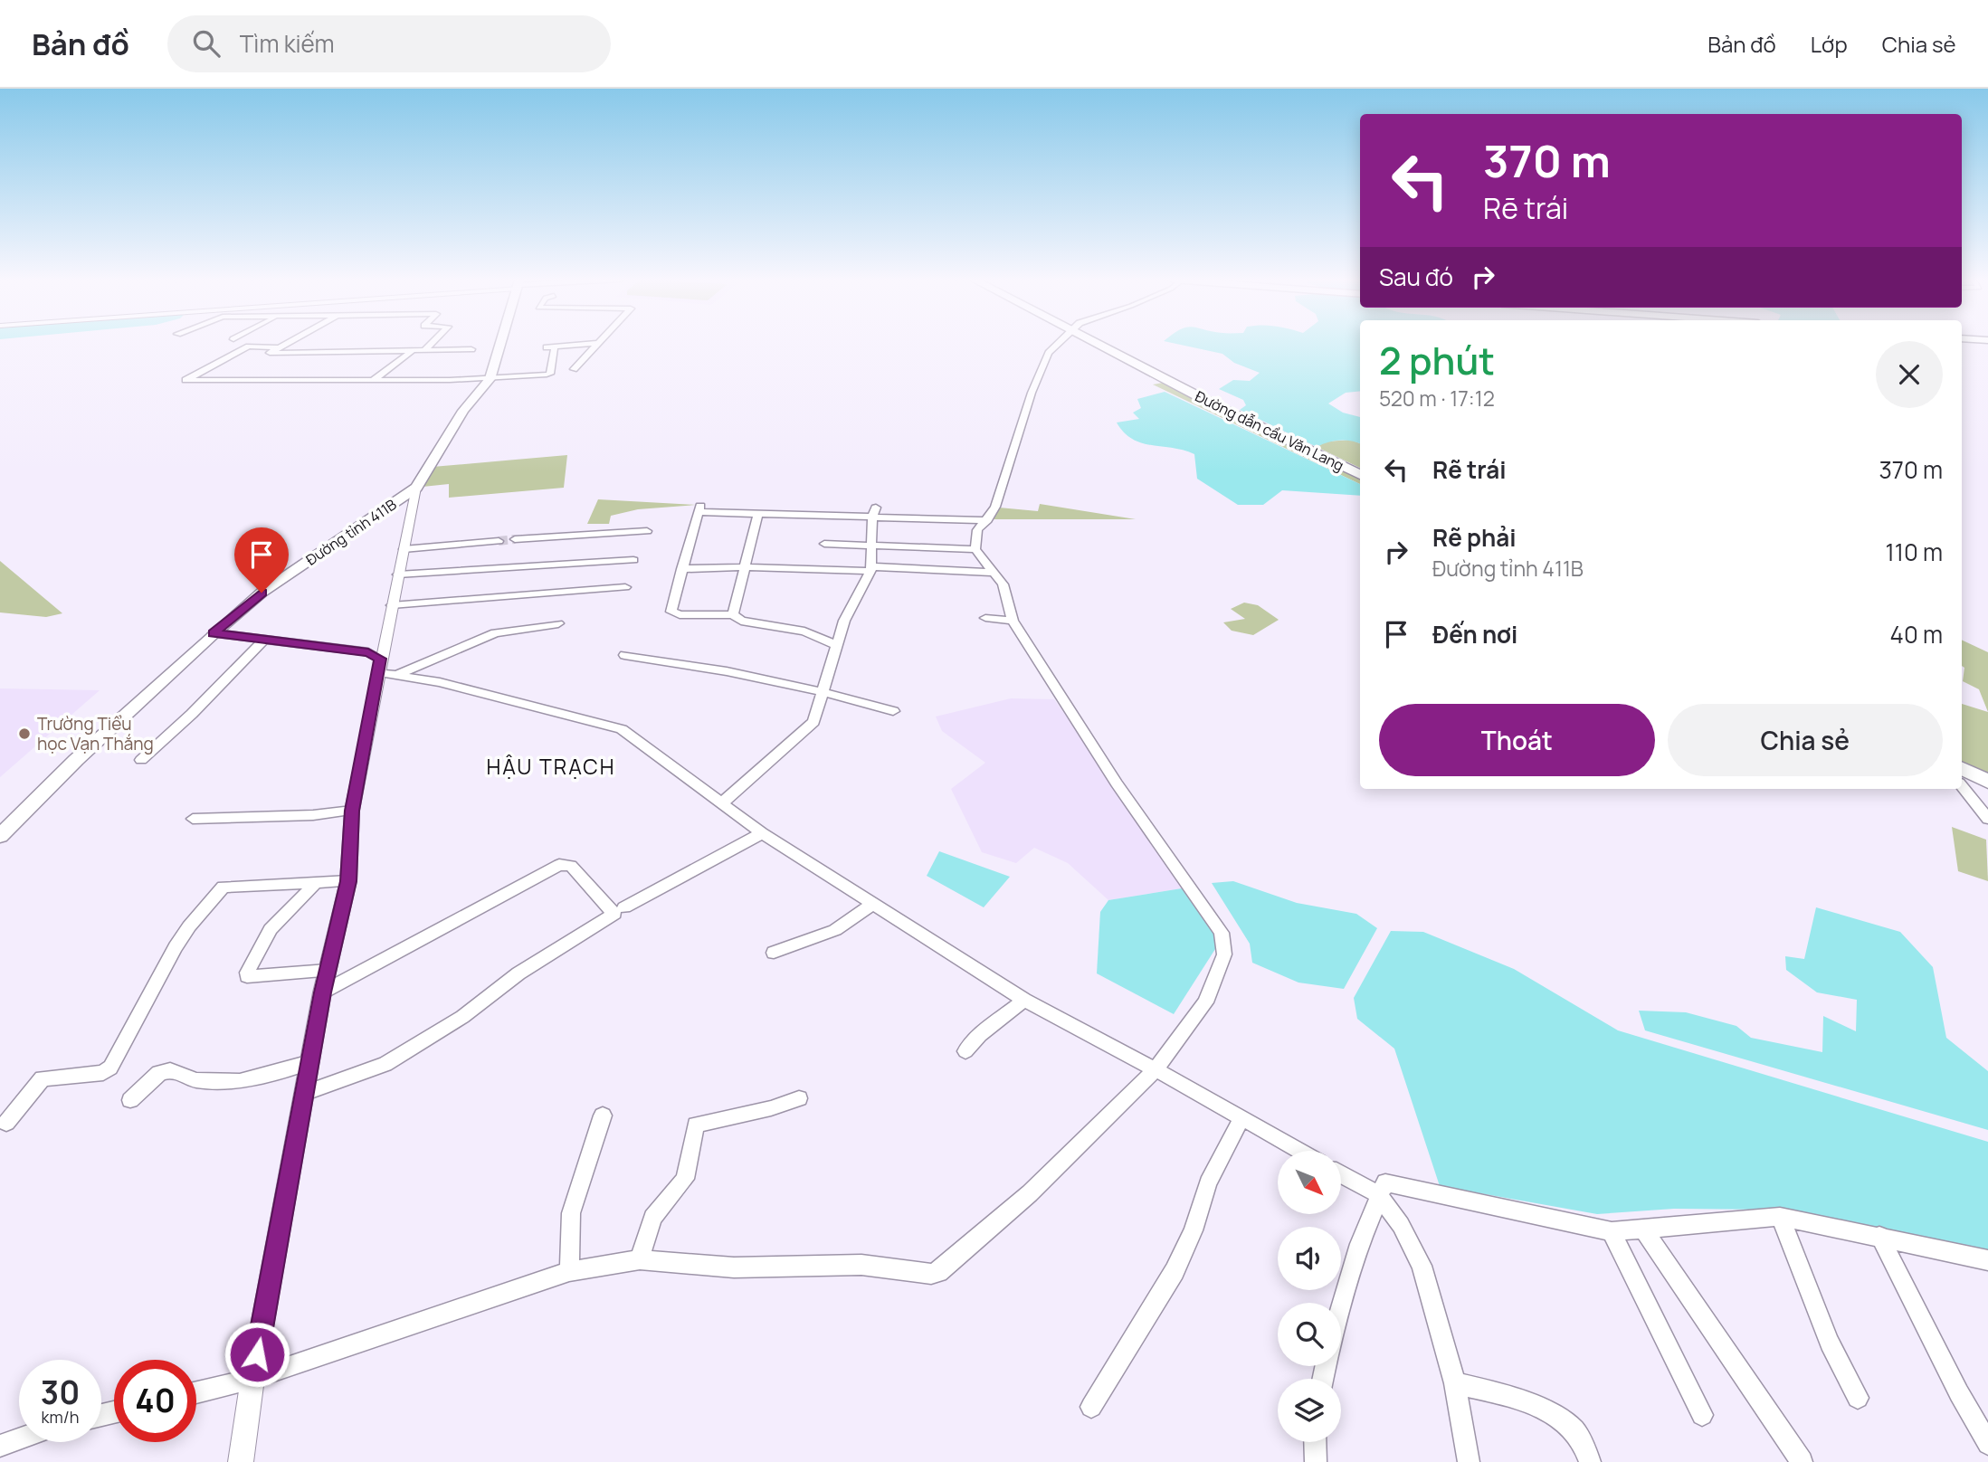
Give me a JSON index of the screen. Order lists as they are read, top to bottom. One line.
{"streets":{"main road":["Đường dẫn cầu Văn Lang","Đường tỉnh 411B"]},"districts":["HẬU TRẠCH"],"places":["Trường Tiểu học Vạn Thắng"],"north":"bottom right","page":{"header":"Bản đồ","search":"Tìm kiếm","nav":["Bản đồ","Lớp","Chia sẻ"],"turn":["370 m","Rẽ trái"],"then":"Sau đó","heading":["2 phút","520 m · 17:12"],"list":[{"name":"Rẽ trái","value":"370 m"},{"name":"Rẽ phải","note":"Đường tỉnh 411B","value":"110 m"},{"name":"Đến nơi","value":"40 m"}],"buttons":["Thoát","Chia sẻ"],"speed":"30 km/h","limit":"40"}}
